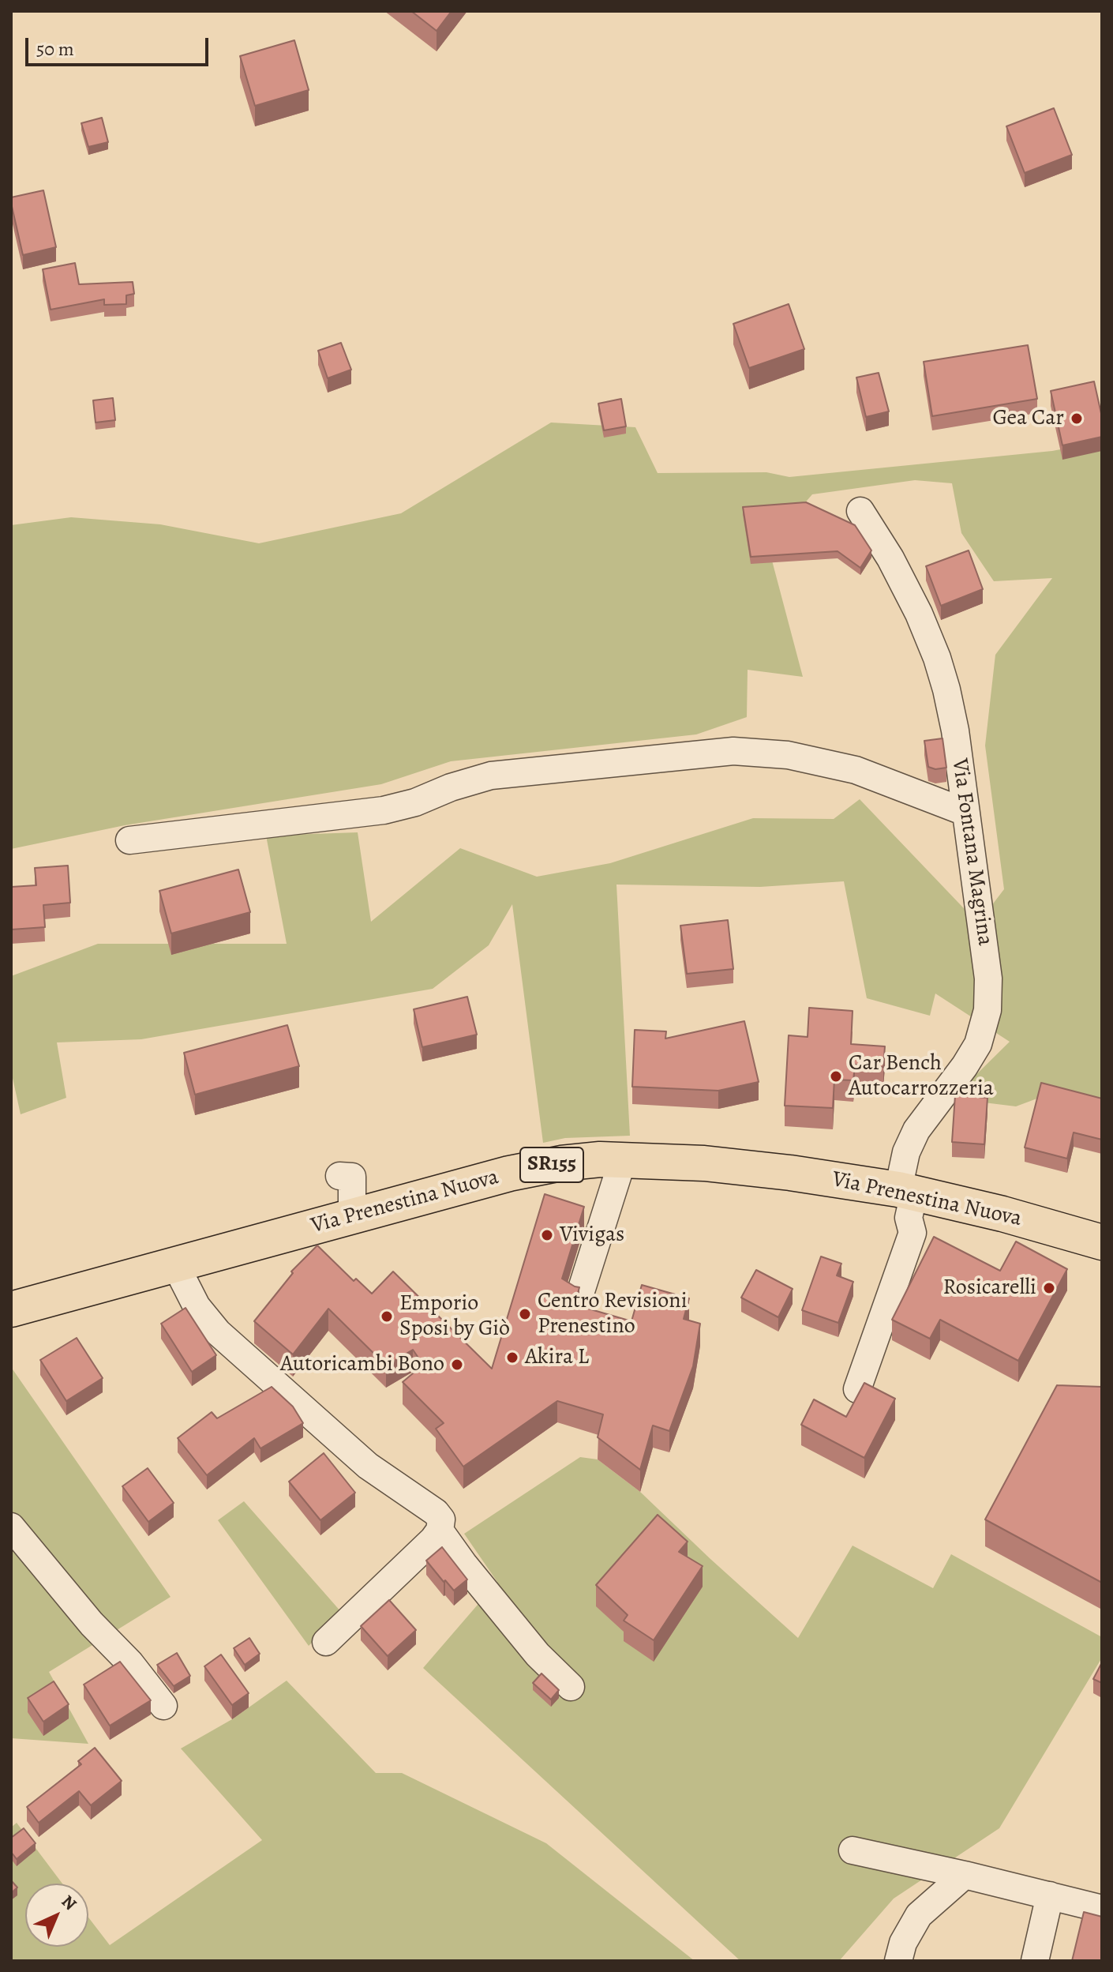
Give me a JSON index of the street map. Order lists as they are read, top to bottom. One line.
{"streets":{"main road":["SR155","Via Prenestina Nuova"],"street":["Via Fontana Magrina"]},"crossings":[["Via Fontana Magrina","Via Prenestina Nuova"]],"places":["Gea Car","Car Bench Autocarrozzeria","Vivigas","Rosicarelli","Centro Revisioni Prenestino","Emporio Sposi by Giò","Akira L","Autoricambi Bono"],"scale_bar":"50 m","north":"top right"}
